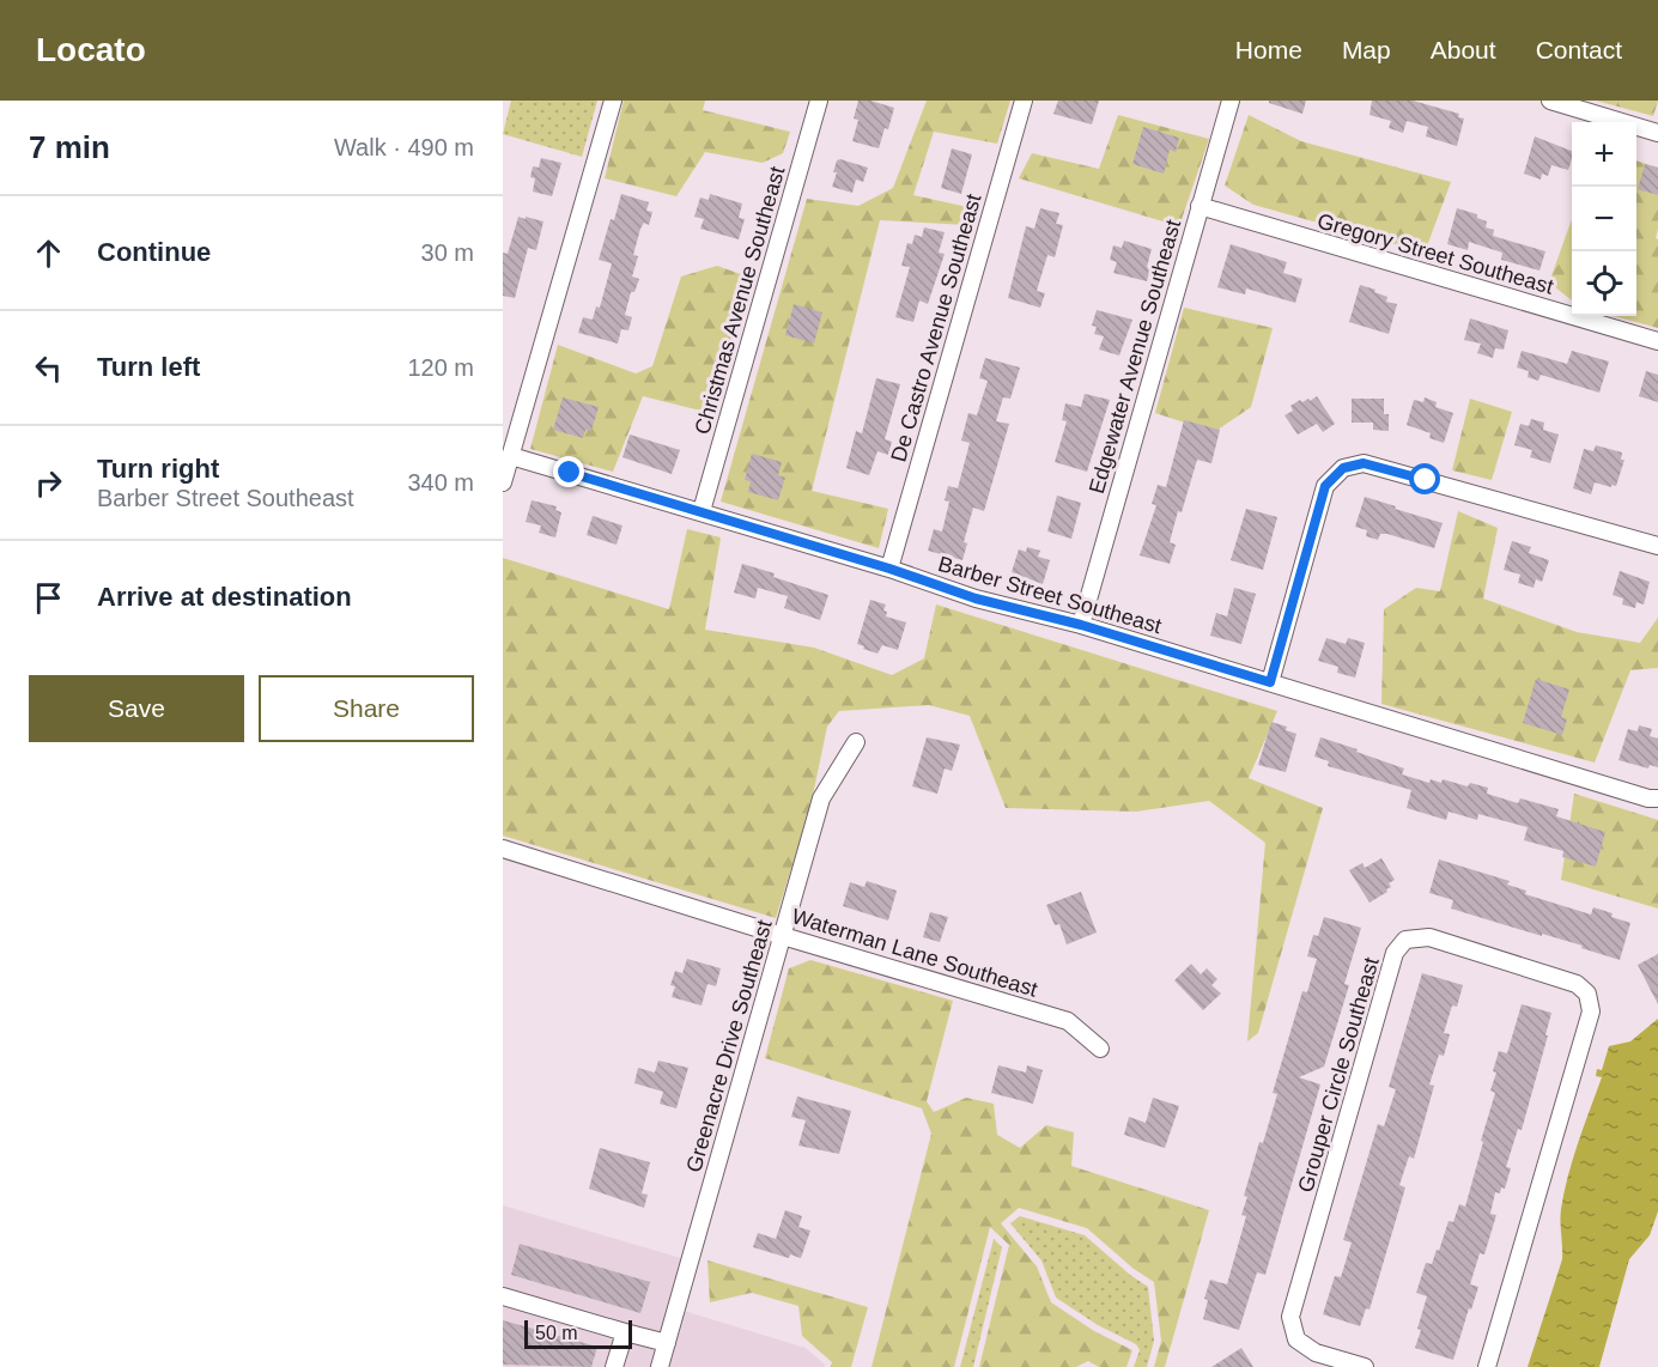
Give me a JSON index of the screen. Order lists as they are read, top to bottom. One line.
{"streets":{"street":["Gregory Street Southeast","Christmas Avenue Southeast","De Castro Avenue Southeast","Edgewater Avenue Southeast","Barber Street Southeast","Waterman Lane Southeast","Greenacre Drive Southeast","Grouper Circle Southeast"]},"crossings":[["Gregory Street Southeast","Edgewater Avenue Southeast"],["Christmas Avenue Southeast","Barber Street Southeast"],["De Castro Avenue Southeast","Barber Street Southeast"],["Edgewater Avenue Southeast","Barber Street Southeast"],["Waterman Lane Southeast","Greenacre Drive Southeast"]],"scale_bar":"50 m","page":{"header":"Locato","nav":["Home","Map","About","Contact"],"heading":["7 min","Walk · 490 m"],"map_buttons":["+","−"],"list":[["Continue","30 m"],["Turn left","120 m"],["Turn right","Barber Street Southeast","340 m"],"Arrive at destination"],"buttons":["Save","Share"],"scale":"50 m"}}
